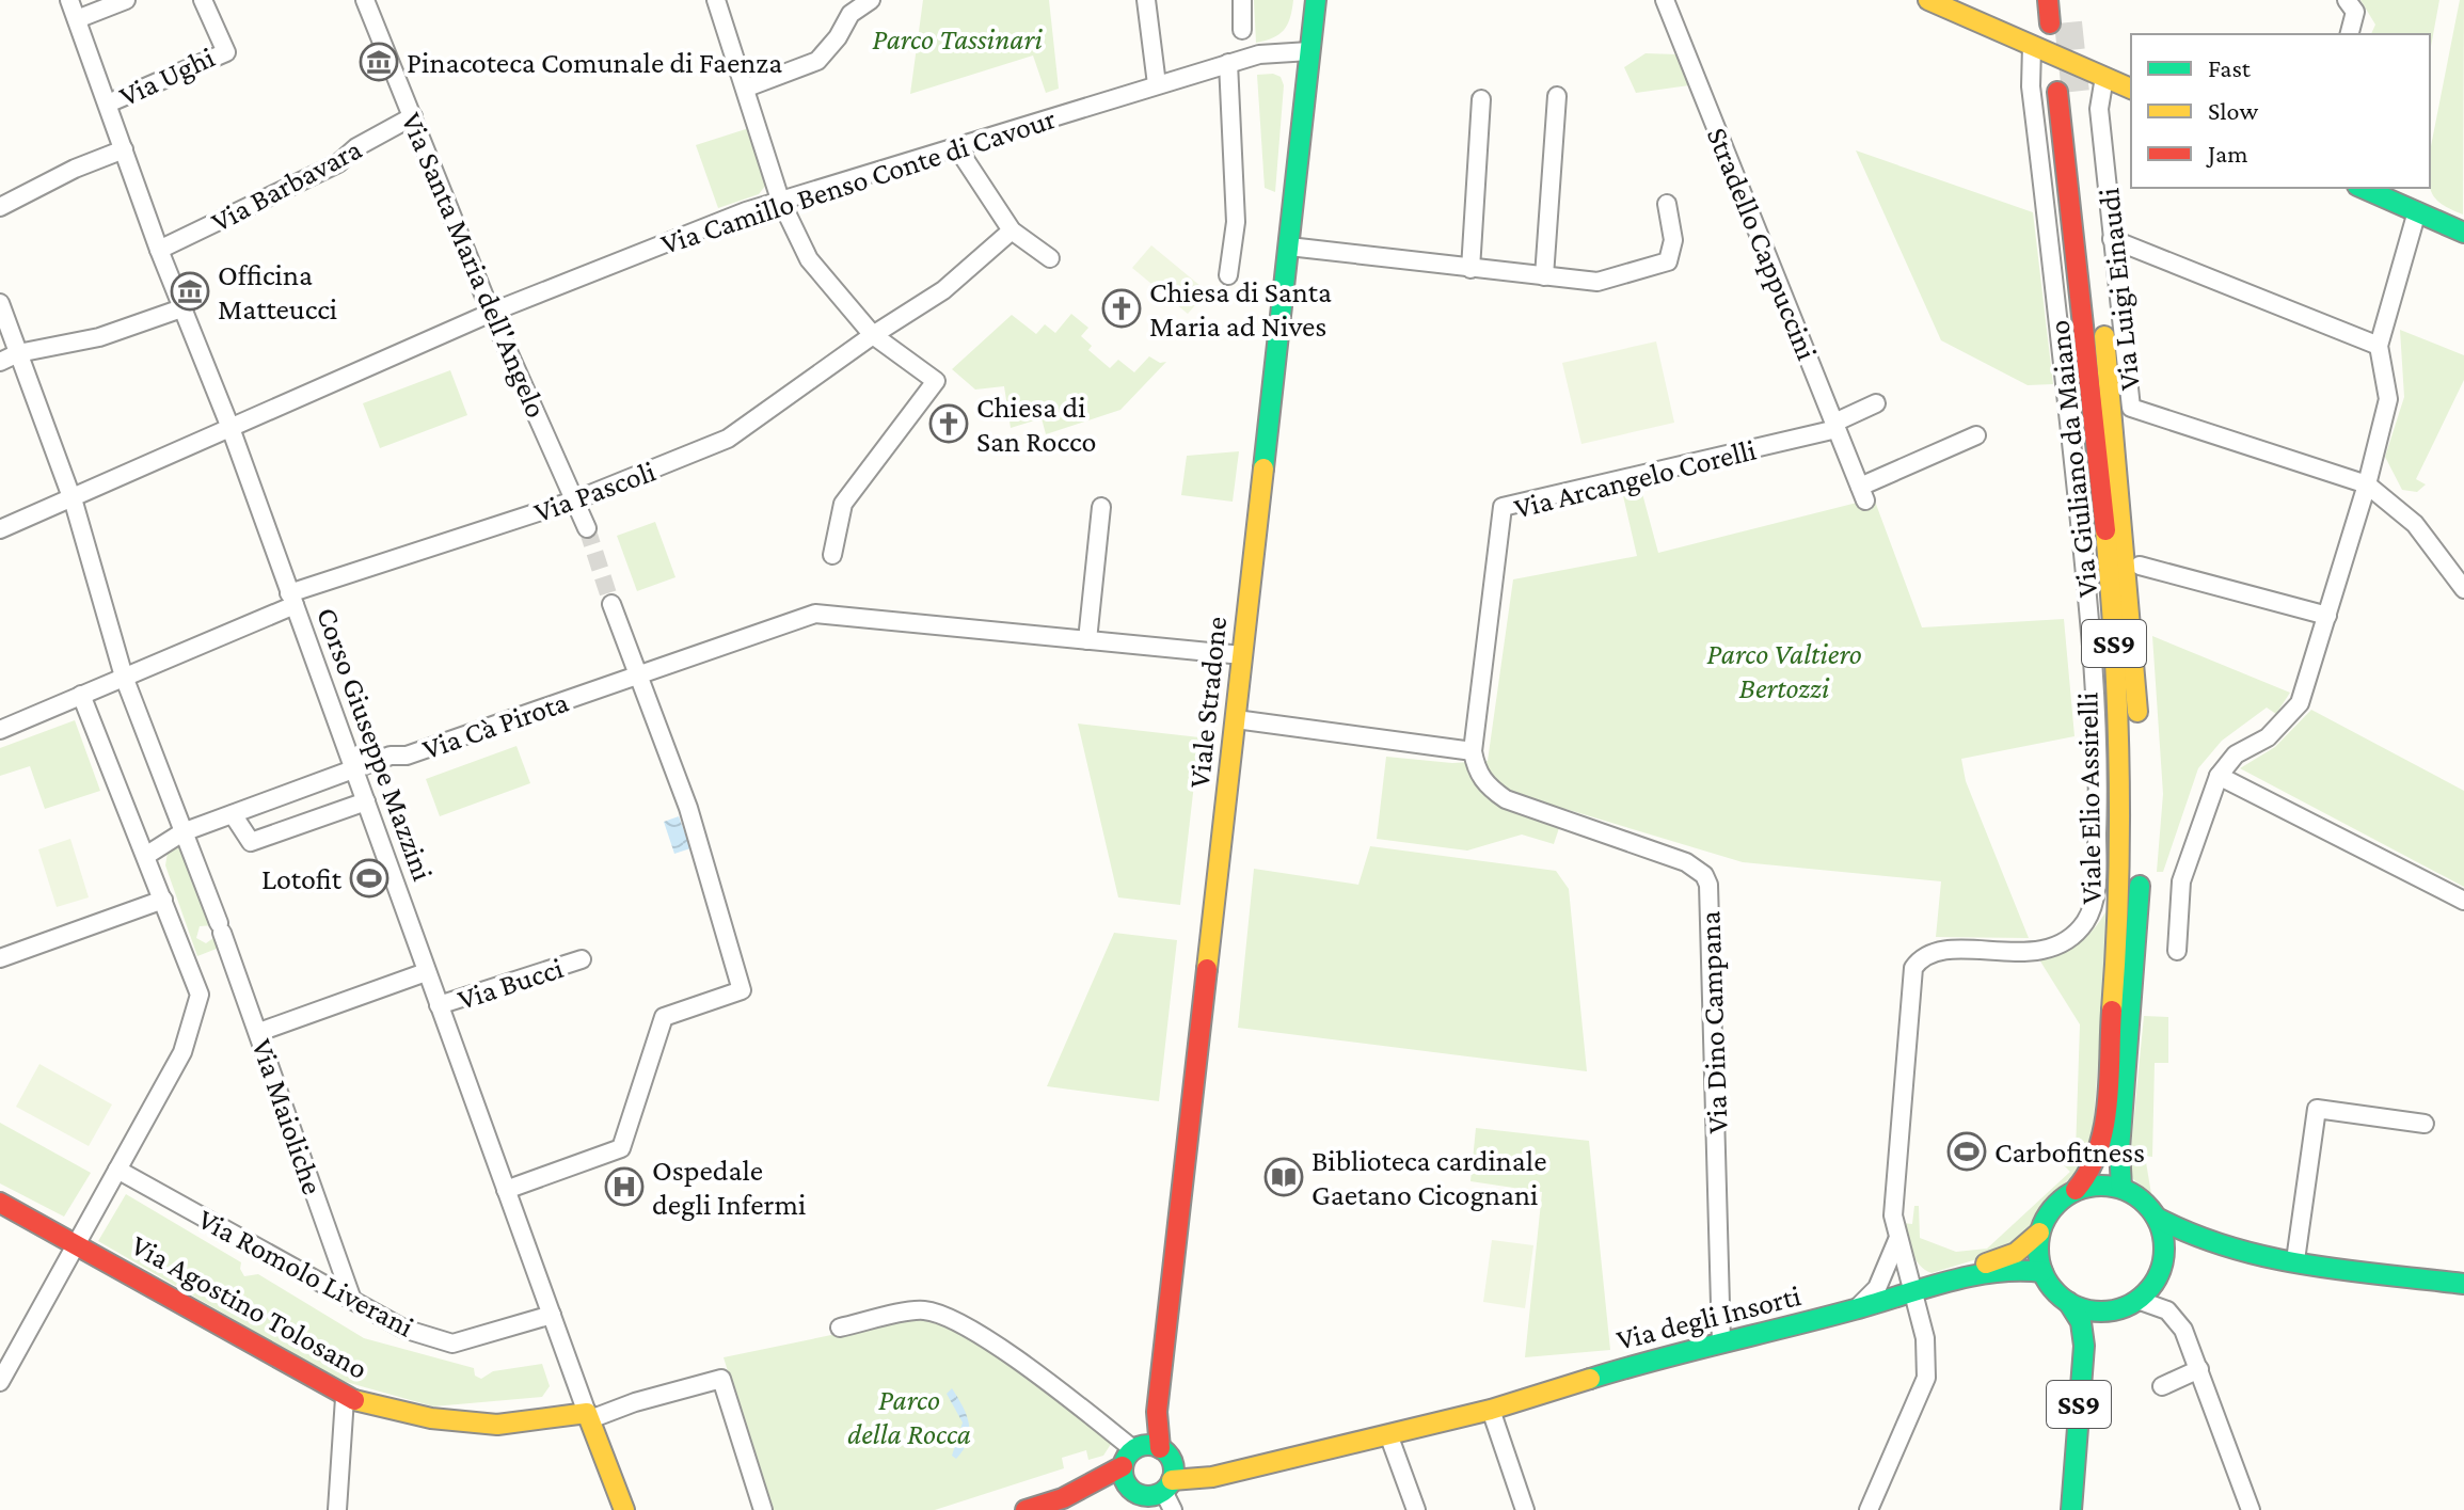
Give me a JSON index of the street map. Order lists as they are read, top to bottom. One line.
{"streets":{"main road":["SS9","Viale Stradone","Corso Giuseppe Mazzini","Viale Elio Assirelli","Via Agostino Tolosano","Via degli Insorti"],"street":["Via Ughi","Via Camillo Benso Conte di Cavour","Via Barbavara","Stradello Cappuccini","Via Santa Maria dell'Angelo","Via Luigi Einaudi","Via Giuliano da Maiano","Via Arcangelo Corelli","Via Pascoli","Via Cà Pirota","Via Bucci","Via Dino Campana","Via Maioliche","Via Romolo Liverani"]},"crossings":[["Via Ughi","Corso Giuseppe Mazzini"],["Via Camillo Benso Conte di Cavour","Via Santa Maria dell'Angelo"],["Via Camillo Benso Conte di Cavour","Viale Stradone"],["Via Camillo Benso Conte di Cavour","Corso Giuseppe Mazzini"],["Via Camillo Benso Conte di Cavour","Via Maioliche"],["Via Barbavara","Via Santa Maria dell'Angelo"],["Via Barbavara","Corso Giuseppe Mazzini"],["Stradello Cappuccini","Via Arcangelo Corelli"],["Via Santa Maria dell'Angelo","Via Pascoli"],["Via Giuliano da Maiano","Via degli Insorti"],["Via Arcangelo Corelli","Via Dino Campana"],["Via Pascoli","Corso Giuseppe Mazzini"],["Via Pascoli","Via Maioliche"],["SS9","Viale Elio Assirelli"],["SS9","Via degli Insorti"],["Viale Stradone","Via Cà Pirota"],["Viale Stradone","Via degli Insorti"],["Via Cà Pirota","Corso Giuseppe Mazzini"],["Via Cà Pirota","Via Maioliche"],["Corso Giuseppe Mazzini","Via Bucci"],["Corso Giuseppe Mazzini","Via Romolo Liverani"],["Corso Giuseppe Mazzini","Via Agostino Tolosano"],["Viale Elio Assirelli","Via degli Insorti"],["Via Dino Campana","Via degli Insorti"],["Via Maioliche","Via Romolo Liverani"]],"parks":["Parco Tassinari","Parco Valtiero Bertozzi","Parco della Rocca"],"places":{"museum":["Pinacoteca Comunale di Faenza","Officina Matteucci"],"church":["Chiesa di Santa Maria ad Nives","Chiesa di San Rocco"],"sports":["Lotofit","Carbofitness"],"library":["Biblioteca cardinale Gaetano Cicognani"],"hospital":["Ospedale degli Infermi"]},"legend":["Fast","Slow","Jam"]}
